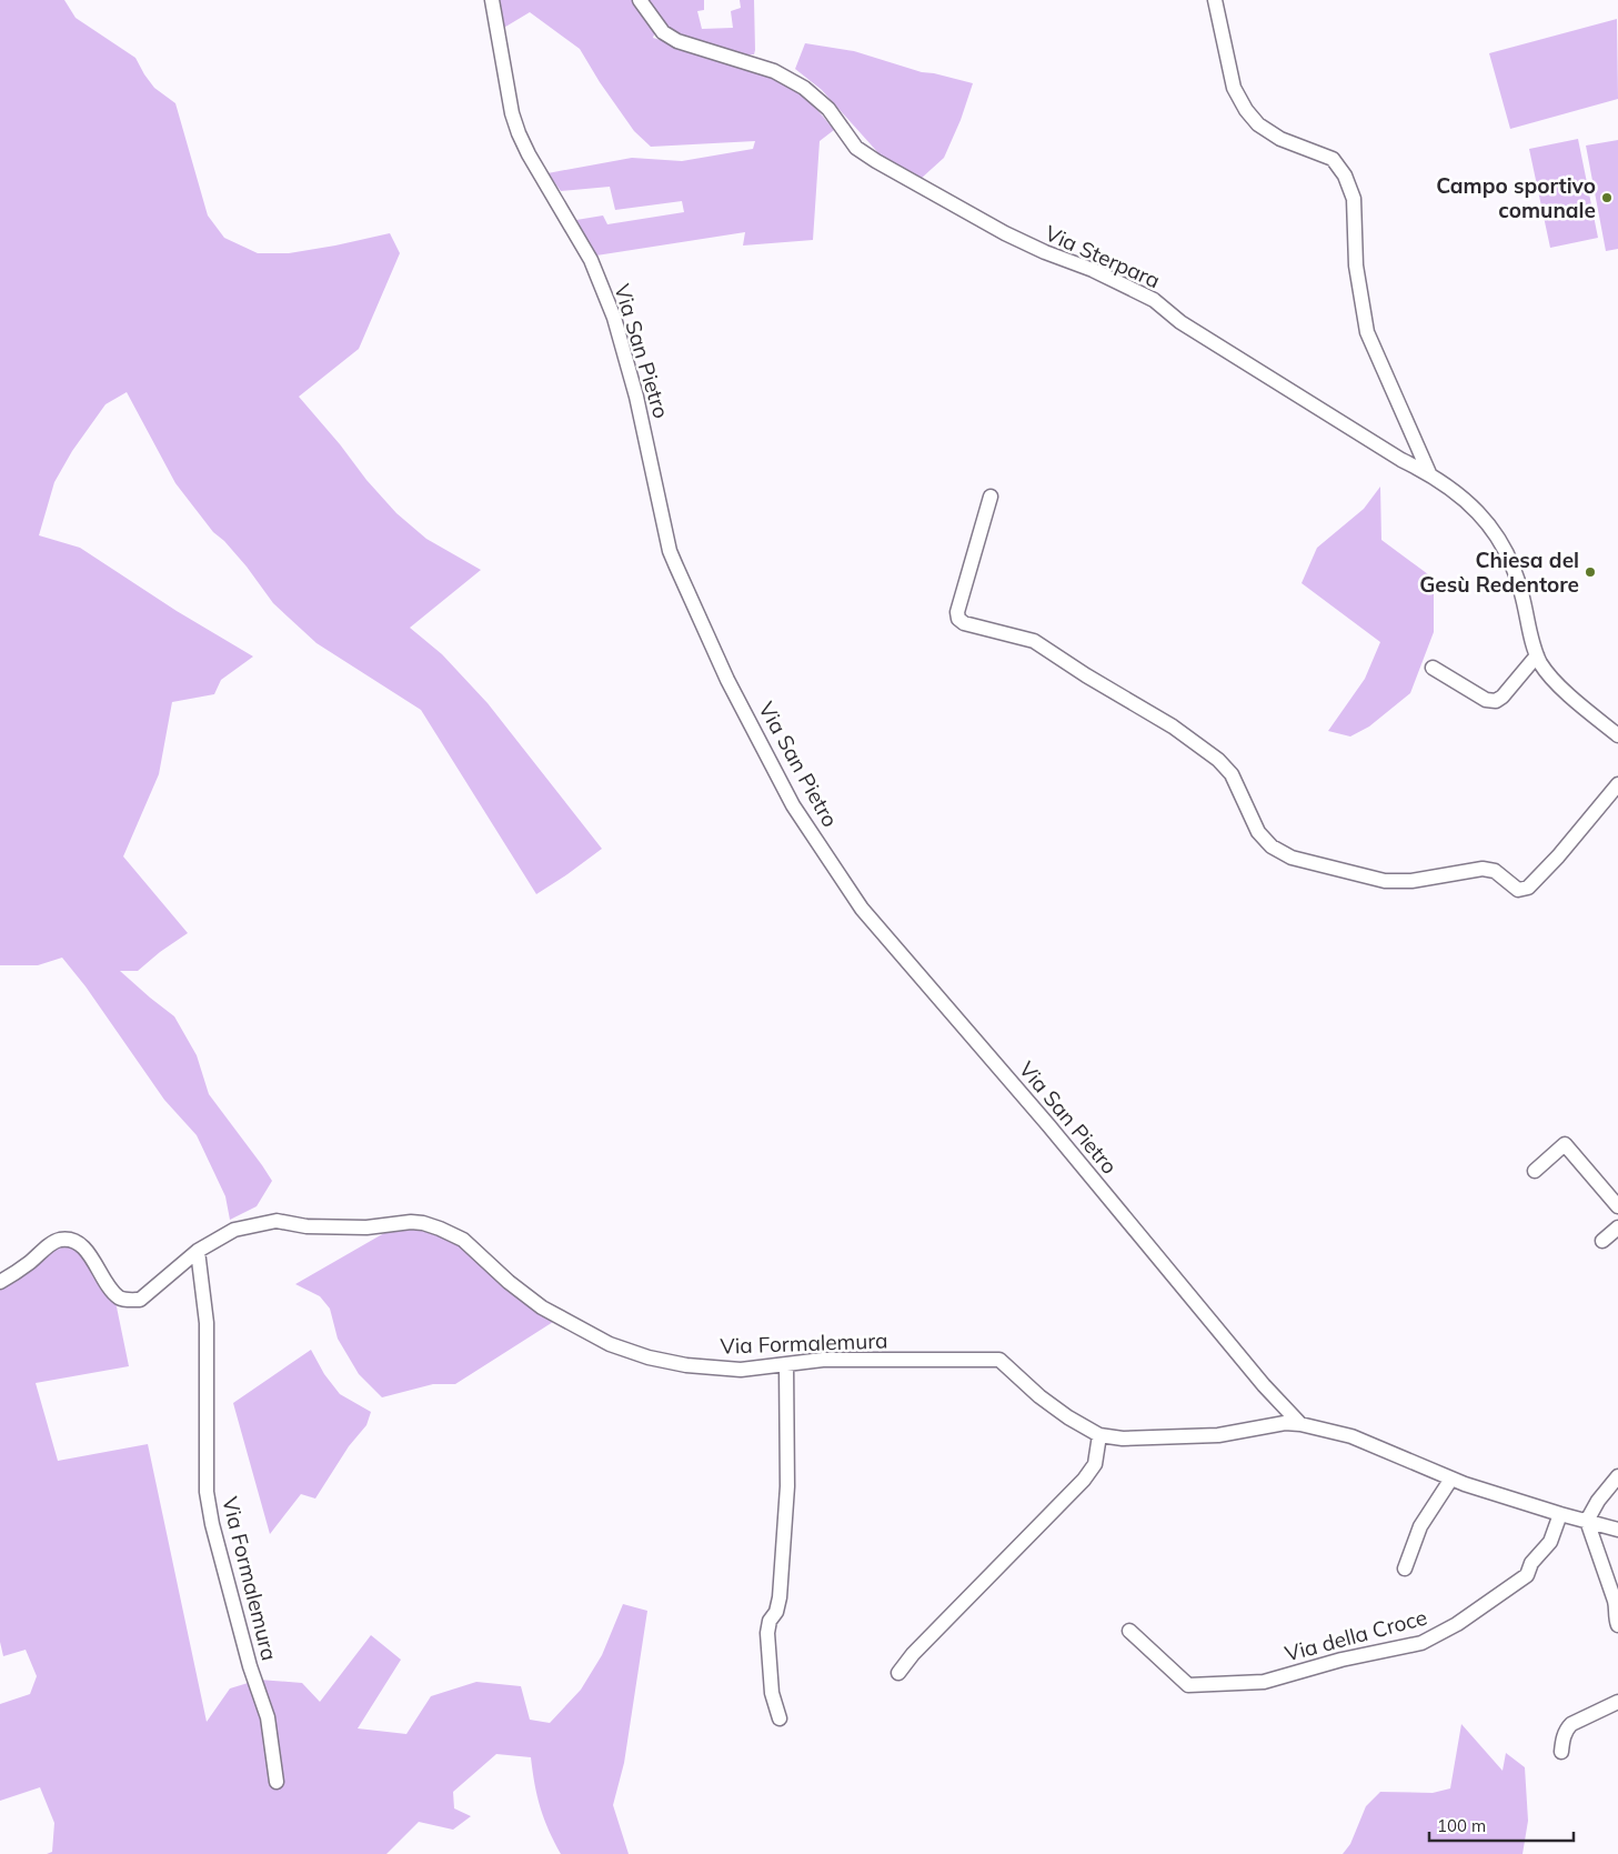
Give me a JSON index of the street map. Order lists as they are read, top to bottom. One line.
{"streets":{"street":["Via Sterpara","Via San Pietro","Via Formalemura","Via della Croce"]},"crossings":[["Via San Pietro","Via Formalemura"]],"places":["Campo sportivo comunale","Chiesa del Gesù Redentore"],"scale_bar":"100 m"}
